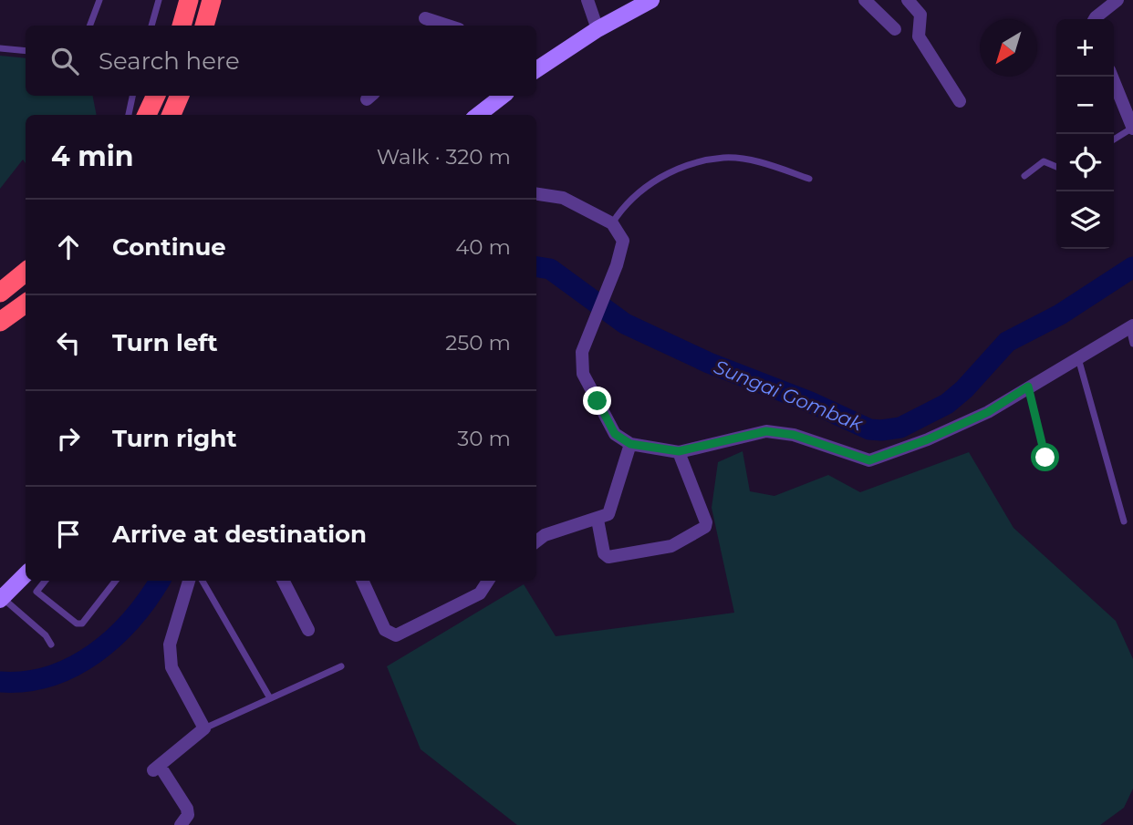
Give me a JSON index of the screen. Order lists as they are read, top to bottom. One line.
{"water":["Sungai Gombak"],"north":"bottom left","page":{"map_buttons":["+","−"],"search":"Search here","heading":["4 min","Walk · 320 m"],"list":[["Continue","40 m"],["Turn left","250 m"],["Turn right","30 m"],"Arrive at destination"]}}
